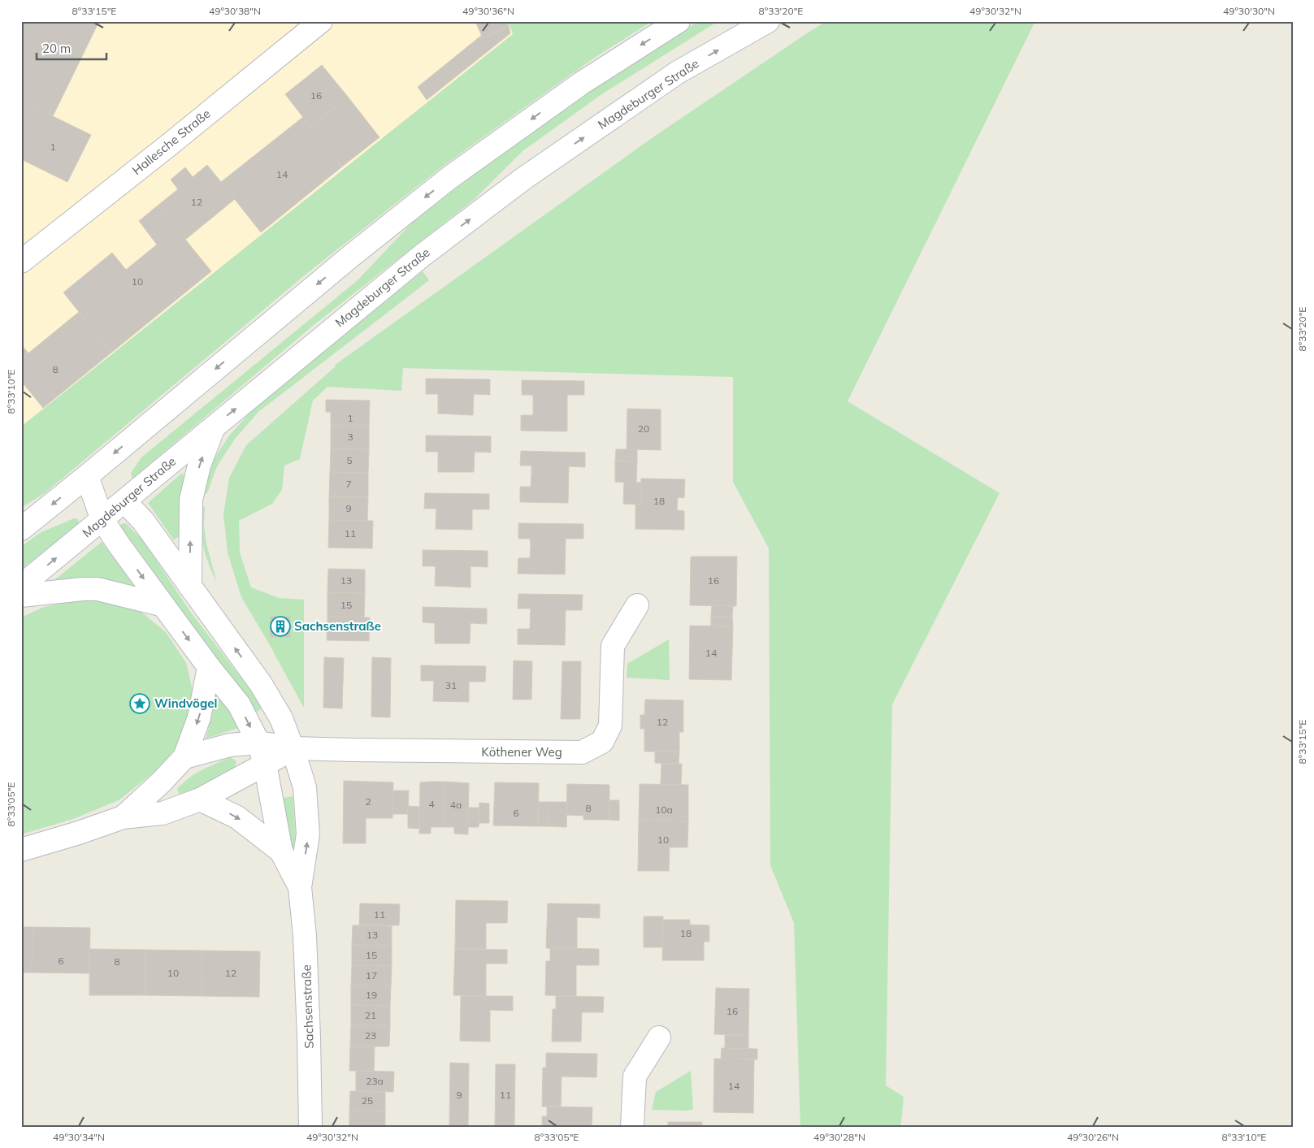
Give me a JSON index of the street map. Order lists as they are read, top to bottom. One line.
{"streets":{"street":["Magdeburger Straße","Hallesche Straße","Köthener Weg","Sachsenstraße"]},"crossings":[["Magdeburger Straße","Sachsenstraße"],["Köthener Weg","Sachsenstraße"]],"places":{"building":["Sachsenstraße"],"place":["Windvögel"]},"house_numbers":["16","1","14","12","10","8","1","20","3","5","7","18","9","11","13","16","15","14","31","12","2","4","4a","8","10a","6","10","11","18","13","15","6","8","10","12","17","19","16","21","23","23a","14","9","11","25"],"scale_bar":"20 m","coordinates":["8°33'15\"E","49°30'38\"N","49°30'36\"N","8°33'20\"E","49°30'32\"N","49°30'30\"N","8°33'10\"E","8°33'05\"E","49°30'34\"N","49°30'28\"N","49°30'26\"N"]}
